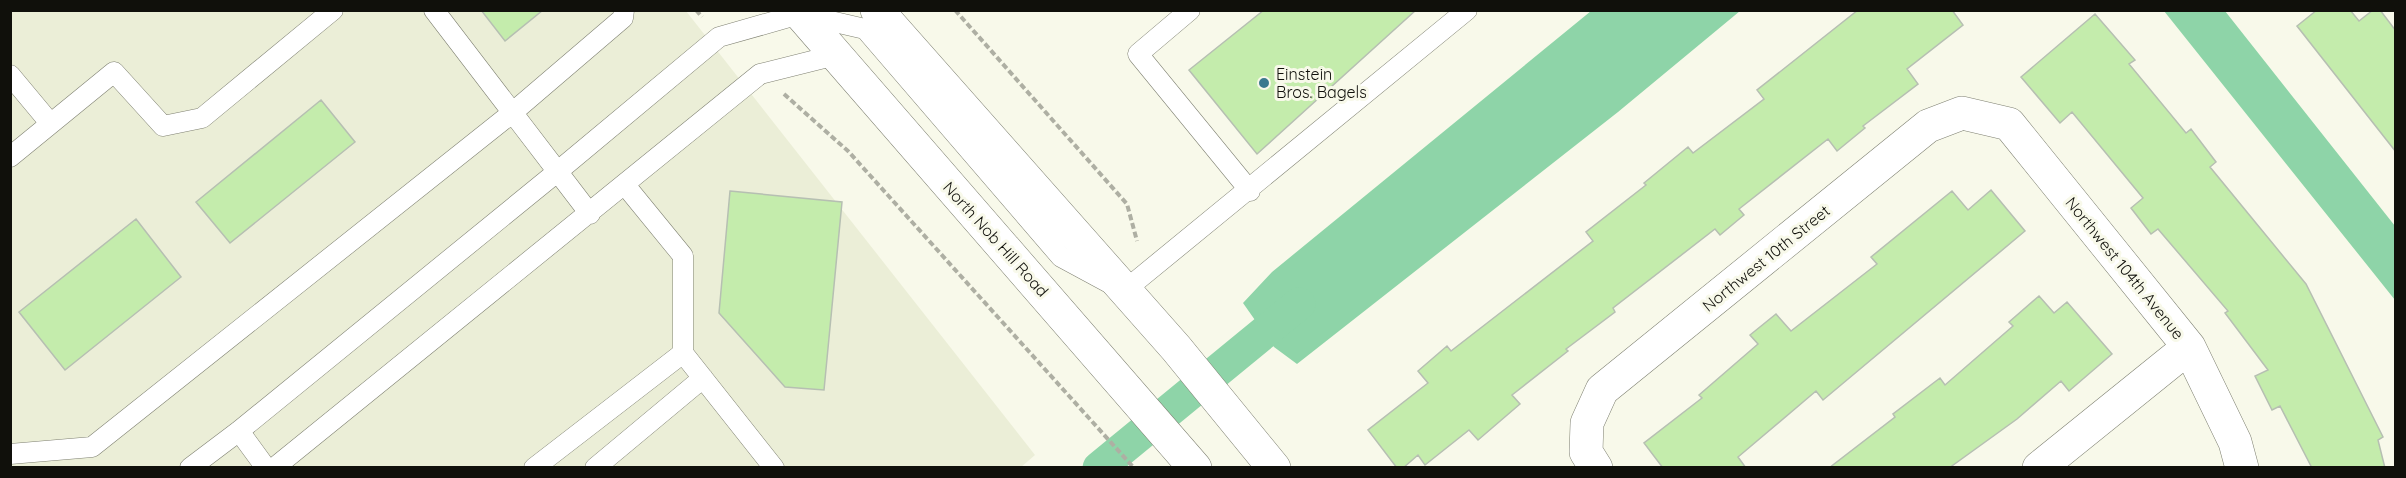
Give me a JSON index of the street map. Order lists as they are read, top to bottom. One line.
{"streets":{"main road":["North Nob Hill Road","Northwest 10th Street","Northwest 104th Avenue"]},"crossings":[["Northwest 10th Street","Northwest 104th Avenue"]],"places":["Einstein Bros. Bagels"]}
